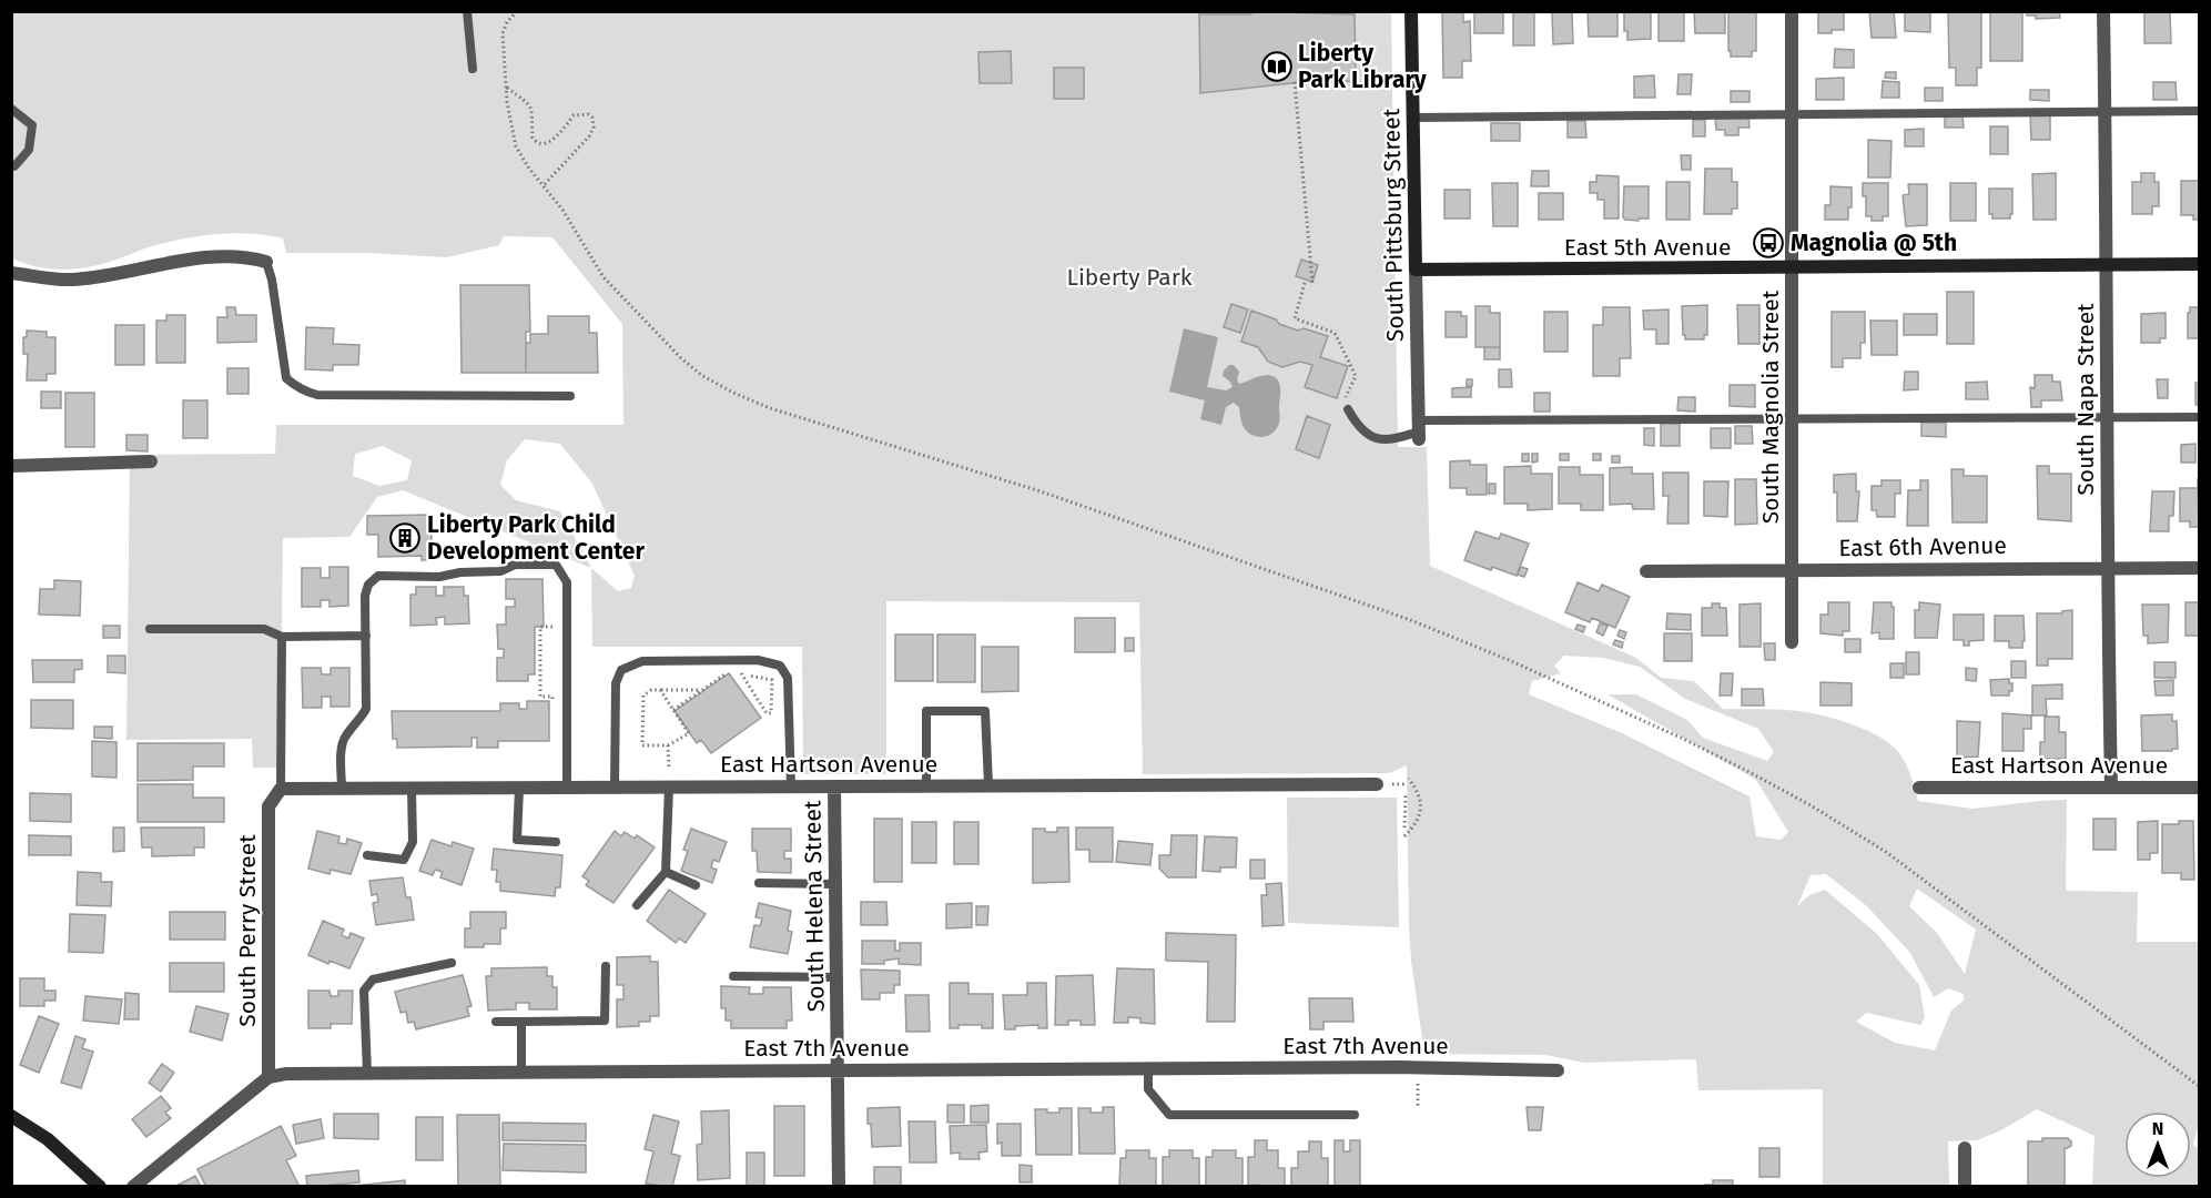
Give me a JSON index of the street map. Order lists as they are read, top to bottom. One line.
{"streets":{"street":["South Pittsburg Street","East 5th Avenue","South Napa Street","South Magnolia Street","East 6th Avenue","East Hartson Avenue","South Helena Street","South Perry Street","East 7th Avenue"]},"crossings":[["South Pittsburg Street","East 5th Avenue"],["East 5th Avenue","South Napa Street"],["East 5th Avenue","South Magnolia Street"],["South Napa Street","East 6th Avenue"],["South Napa Street","East Hartson Avenue"],["South Magnolia Street","East 6th Avenue"],["East Hartson Avenue","South Helena Street"],["East Hartson Avenue","South Perry Street"],["South Helena Street","East 7th Avenue"],["South Perry Street","East 7th Avenue"]],"parks":["Liberty Park"],"places":{"library":["Liberty Park Library"],"bus stop":["Magnolia @ 5th"],"building":["Liberty Park Child Development Center"]},"north":"top"}
